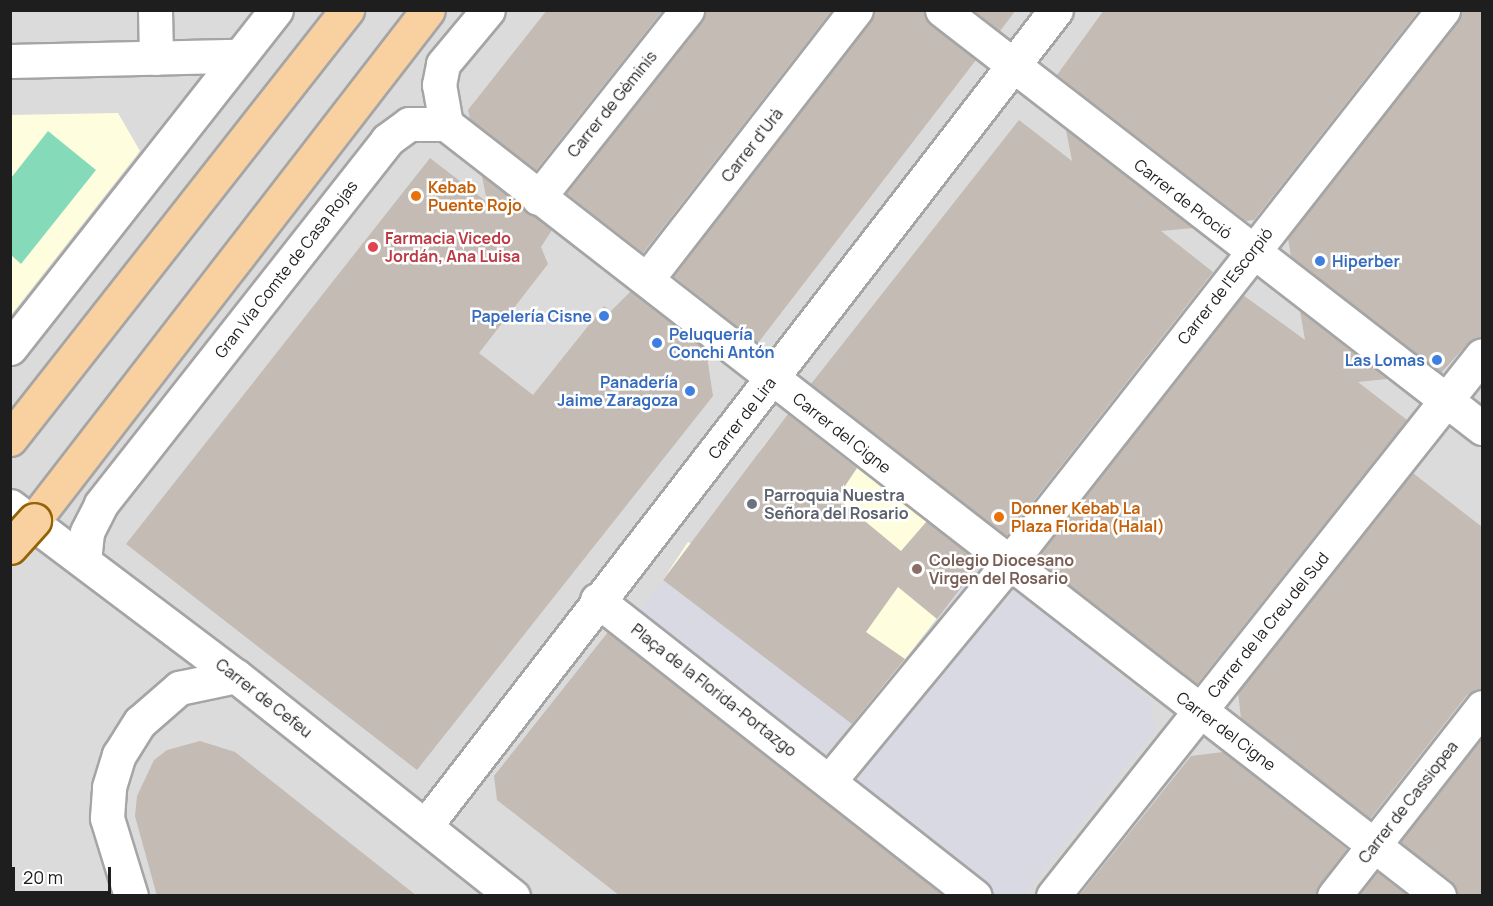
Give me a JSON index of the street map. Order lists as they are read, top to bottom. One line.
{"streets":{"street":["Carrer de Gèminis","Carrer d'Urà","Carrer de Proció","Gran Via Comte de Casa Rojas","Carrer de l'Escorpió","Carrer de Lira","Carrer del Cigne","Carrer de la Creu del Sud","Plaça de la Florida-Portazgo","Carrer de Cefeu","Carrer de Cassiopea"]},"crossings":[["Carrer de Gèminis","Carrer del Cigne"],["Carrer d'Urà","Carrer del Cigne"],["Carrer de Proció","Carrer de l'Escorpió"],["Carrer de Proció","Carrer de Lira"],["Carrer de Proció","Carrer de la Creu del Sud"],["Gran Via Comte de Casa Rojas","Carrer del Cigne"],["Gran Via Comte de Casa Rojas","Carrer de Cefeu"],["Carrer de l'Escorpió","Carrer del Cigne"],["Carrer de Lira","Carrer del Cigne"],["Carrer de Lira","Plaça de la Florida-Portazgo"],["Carrer de Lira","Carrer de Cefeu"],["Carrer del Cigne","Carrer de la Creu del Sud"],["Carrer del Cigne","Carrer de Cassiopea"]],"places":["Kebab Puente Rojo","Farmacia Vicedo Jordán, Ana Luisa","Hiperber","Papelería Cisne","Peluquería Conchi Antón","Las Lomas","Panadería Jaime Zaragoza","Parroquia Nuestra Señora del Rosario","Donner Kebab La Plaza Florida (Halal)","Colegio Diocesano Virgen del Rosario"],"scale_bar":"20 m"}
